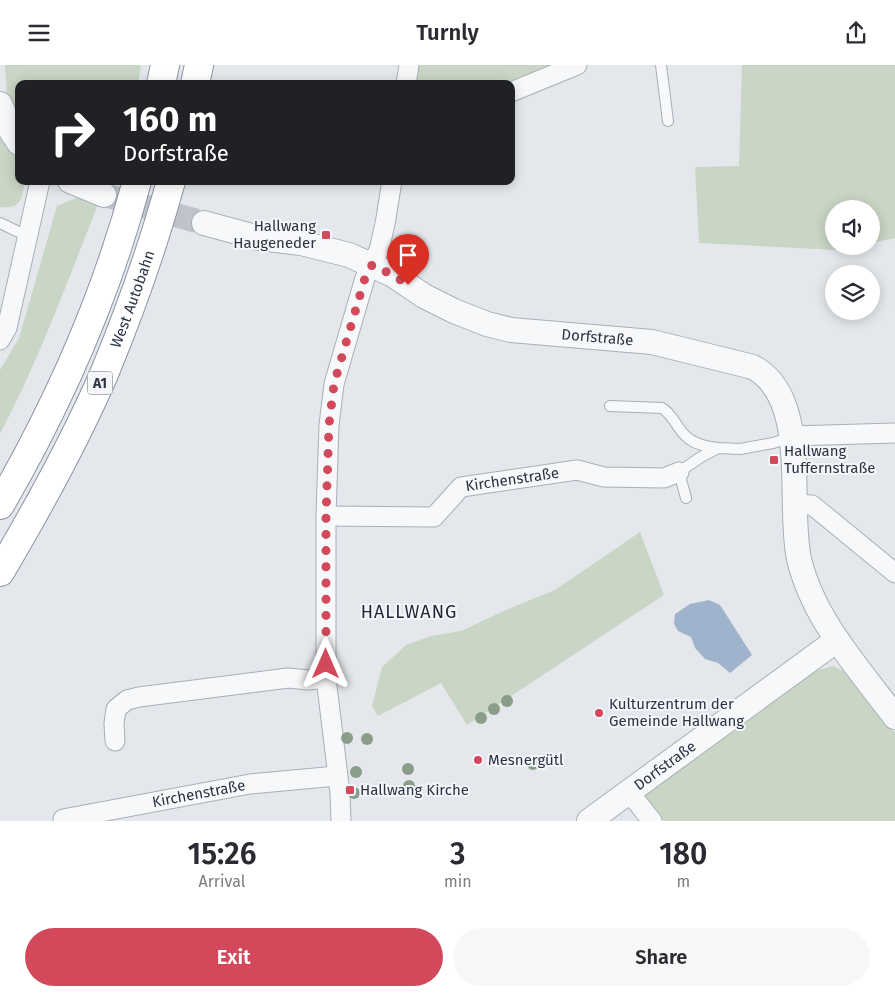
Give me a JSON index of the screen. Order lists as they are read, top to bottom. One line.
{"streets":{"highway":["West Autobahn","A1"],"street":["Dorfstraße","Kirchenstraße"]},"districts":["HALLWANG"],"places":{"transit":["Hallwang Haugeneder","Hallwang Tuffernstraße","Hallwang Kirche"],"other":["Kulturzentrum der Gemeinde Hallwang","Mesnergütl"]},"page":{"header":"Turnly","turn":["160 m","Dorfstraße"],"eta":["15:26","Arrival","3","min","180","m"],"buttons":["Exit","Share"]}}
